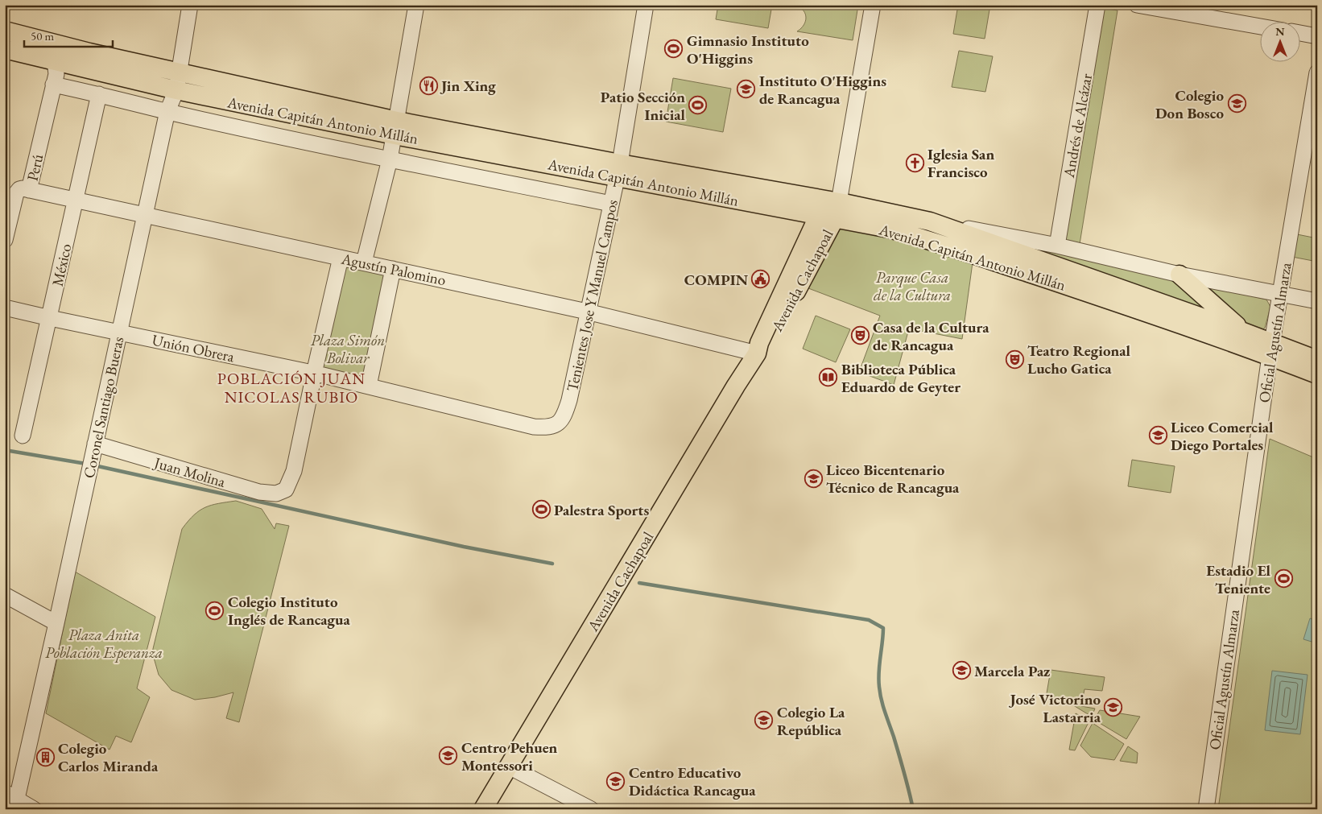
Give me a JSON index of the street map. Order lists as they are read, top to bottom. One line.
{"streets":{"main road":["Avenida Capitán Antonio Millán","Avenida Cachapoal"],"street":["Andrés de Alcázar","Perú","México","Agustín Palomino","Tenientes Jose Y Manuel Campos","Oficial Agustín Almarza","Unión Obrera","Coronel Santiago Bueras","Juan Molina"]},"crossings":[["Avenida Capitán Antonio Millán","Andrés de Alcázar"],["Avenida Capitán Antonio Millán","Perú"],["Avenida Capitán Antonio Millán","México"],["Avenida Capitán Antonio Millán","Avenida Cachapoal"],["Avenida Capitán Antonio Millán","Tenientes Jose Y Manuel Campos"],["Avenida Capitán Antonio Millán","Oficial Agustín Almarza"],["Avenida Capitán Antonio Millán","Coronel Santiago Bueras"],["Perú","Agustín Palomino"],["México","Agustín Palomino"],["México","Unión Obrera"],["Agustín Palomino","Avenida Cachapoal"],["Agustín Palomino","Tenientes Jose Y Manuel Campos"],["Agustín Palomino","Coronel Santiago Bueras"],["Tenientes Jose Y Manuel Campos","Unión Obrera"],["Unión Obrera","Coronel Santiago Bueras"],["Unión Obrera","Juan Molina"],["Coronel Santiago Bueras","Juan Molina"]],"districts":["POBLACIÓN JUAN NICOLAS RUBIO"],"parks":["Parque Casa de la Cultura","Plaza Simón Bolivar","Plaza Anita Población Esperanza"],"places":{"sports":["Gimnasio Instituto O'Higgins","Patio Sección Inicial","Palestra Sports","Estadio El Teniente","Colegio Instituto Inglés de Rancagua"],"restaurant":["Jin Xing"],"school or university":["Instituto O'Higgins de Rancagua","Colegio Don Bosco","Liceo Comercial Diego Portales","Liceo Bicentenario Técnico de Rancagua","Marcela Paz","José Victorino Lastarria","Colegio La República","Centro Pehuen Montessori","Centro Educativo Didáctica Rancagua"],"church":["Iglesia San Francisco"],"public building":["COMPIN"],"theatre":["Casa de la Cultura de Rancagua","Teatro Regional Lucho Gatica"],"library":["Biblioteca Pública Eduardo de Geyter"],"building":["Colegio Carlos Miranda"]},"scale_bar":"50 m","north":"top"}
